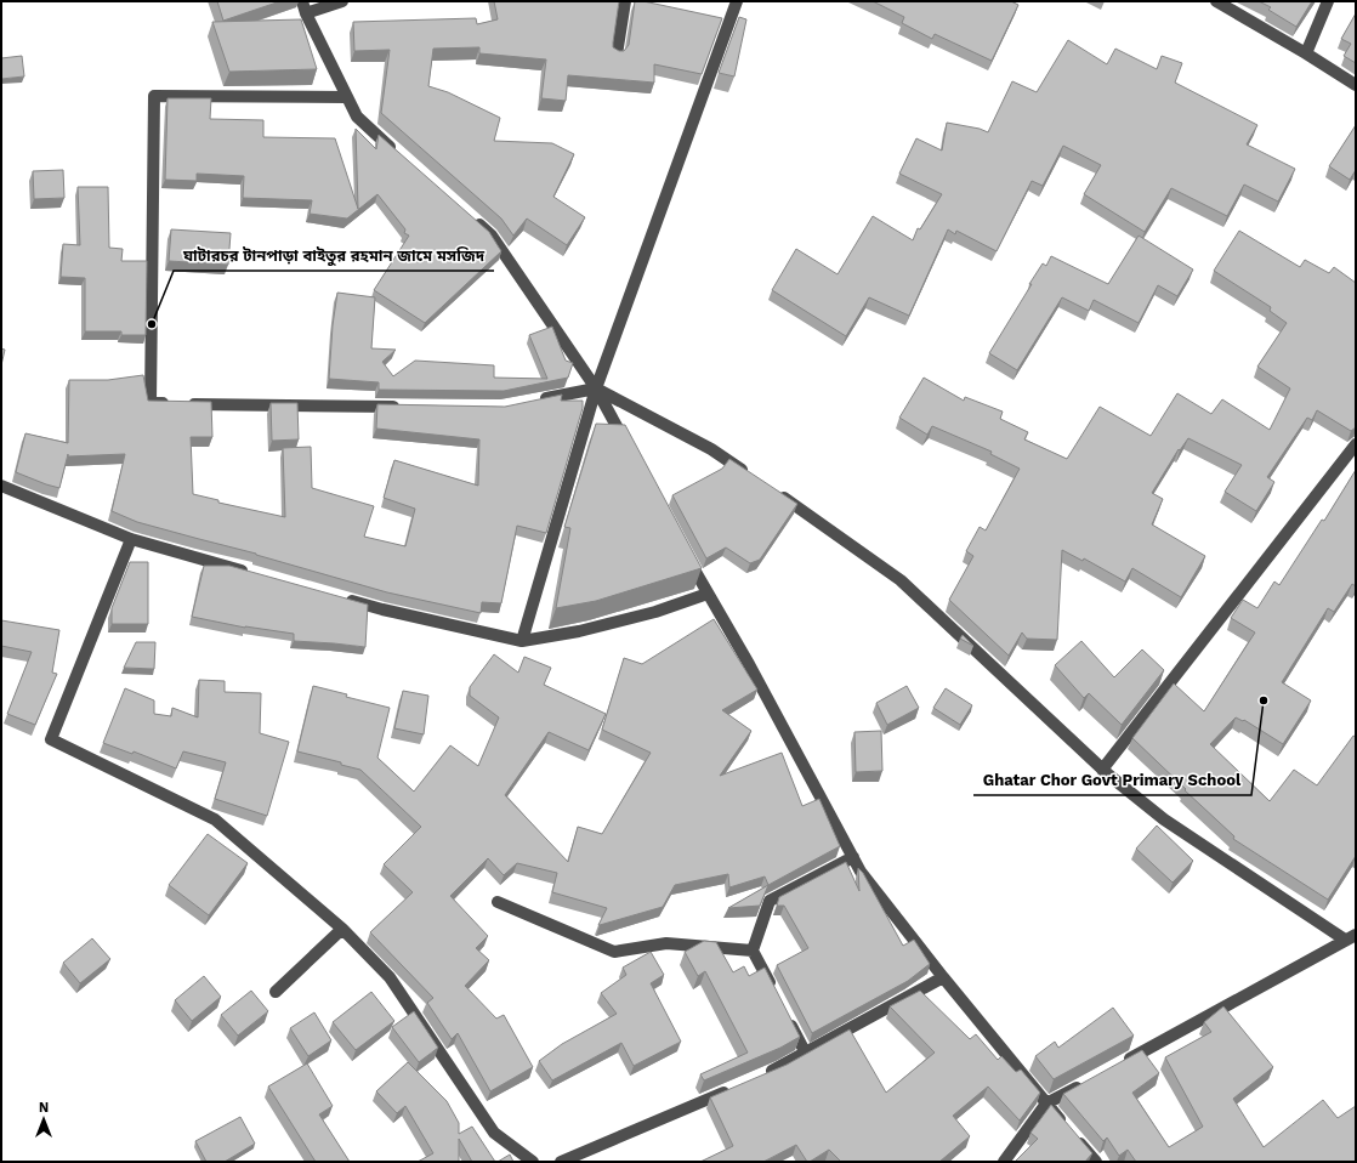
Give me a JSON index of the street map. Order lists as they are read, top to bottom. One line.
{"places":["ঘাটারচর টানপাড়া বাইতুর রহমান জামে মসজিদ","Ghatar Chor Govt Primary School"],"north":"top"}
